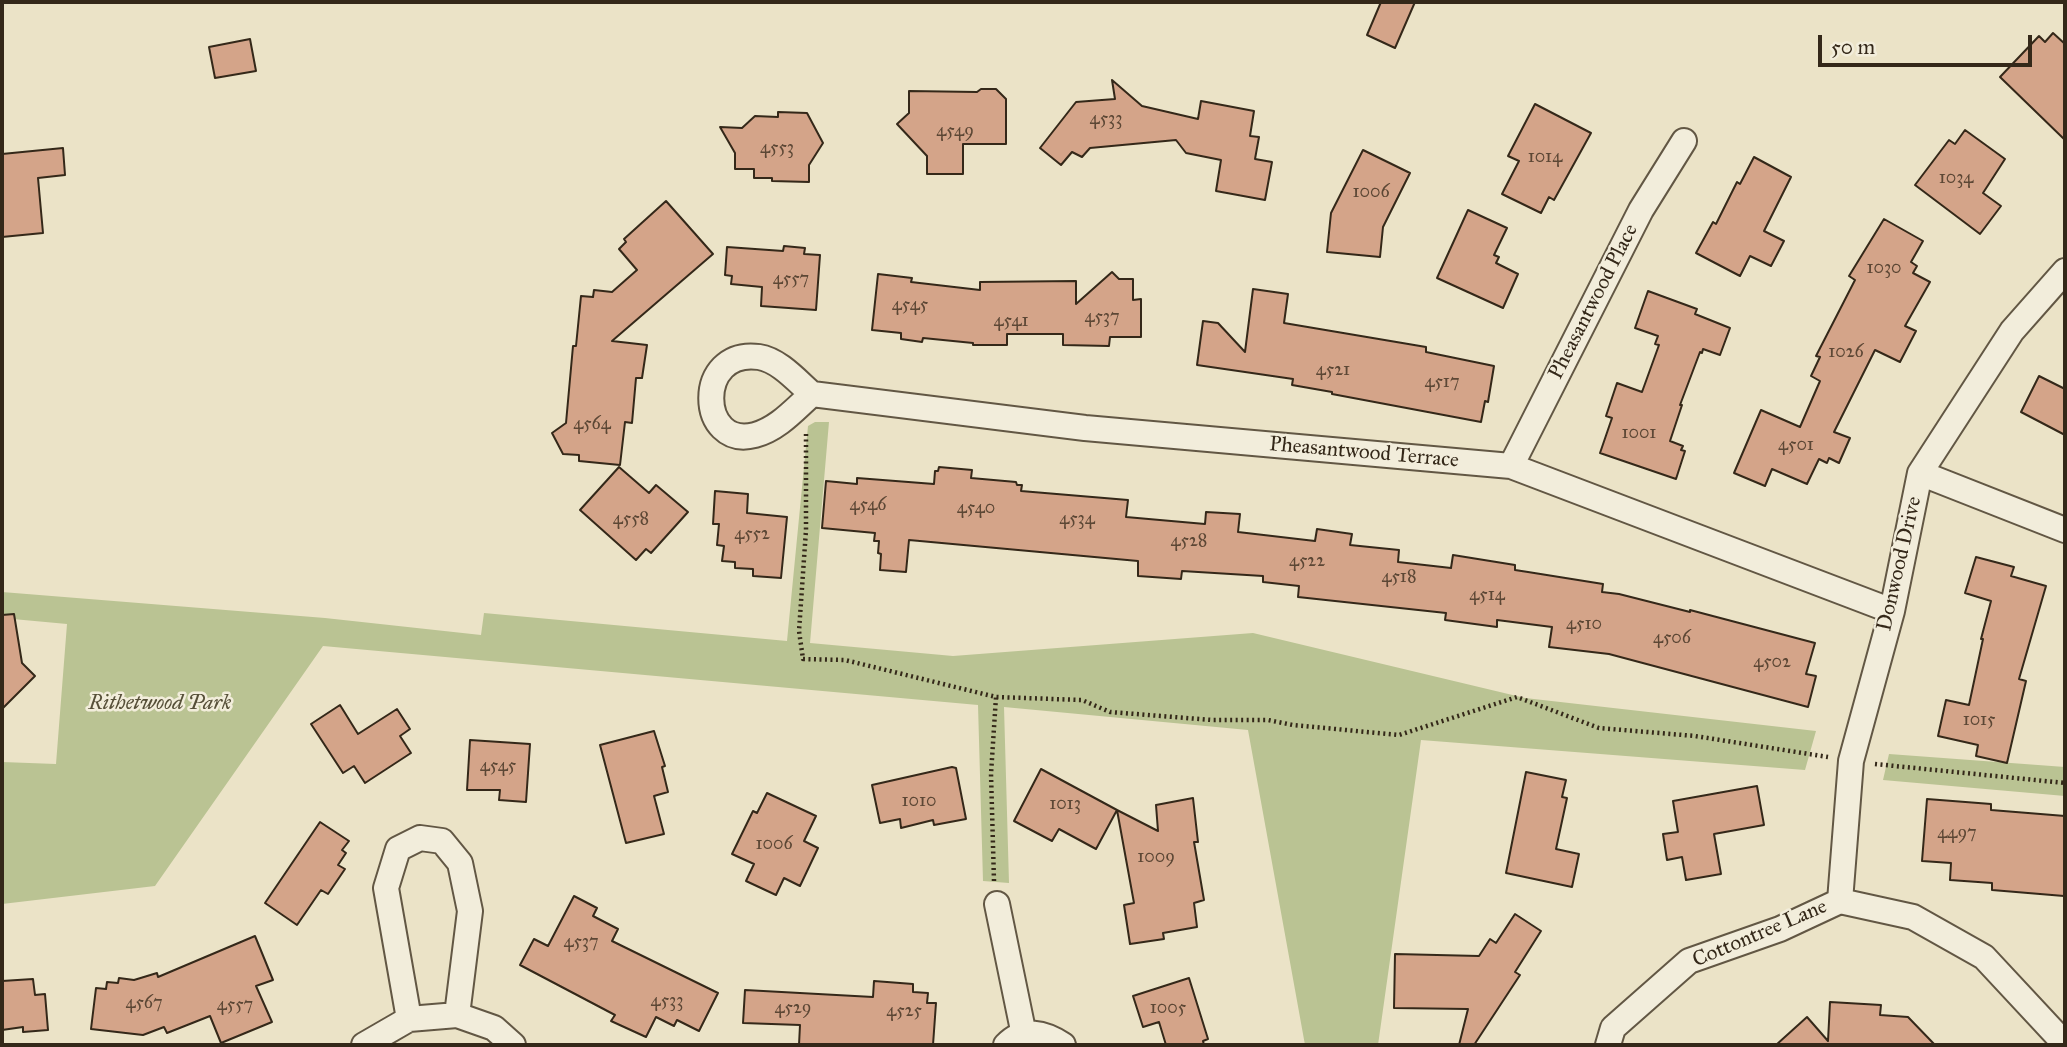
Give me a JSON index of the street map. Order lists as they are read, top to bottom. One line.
{"streets":{"street":["Pheasantwood Place","Pheasantwood Terrace","Donwood Drive","Cottontree Lane"]},"crossings":[["Pheasantwood Place","Pheasantwood Terrace"],["Pheasantwood Terrace","Donwood Drive"],["Donwood Drive","Cottontree Lane"]],"parks":["Rithetwood Park"],"house_numbers":["4533","4549","4553","1014","1034","1006","1030","4557","4545","4537","4541","1026","4521","4517","4564","1001","4501","4546","4540","4558","4534","4552","4528","4522","4518","4514","4510","4506","4502","1015","4545","1010","1013","4497","1006","1009","4537","4533","4567","4557","4529","1005","4525"],"scale_bar":"50 m"}
